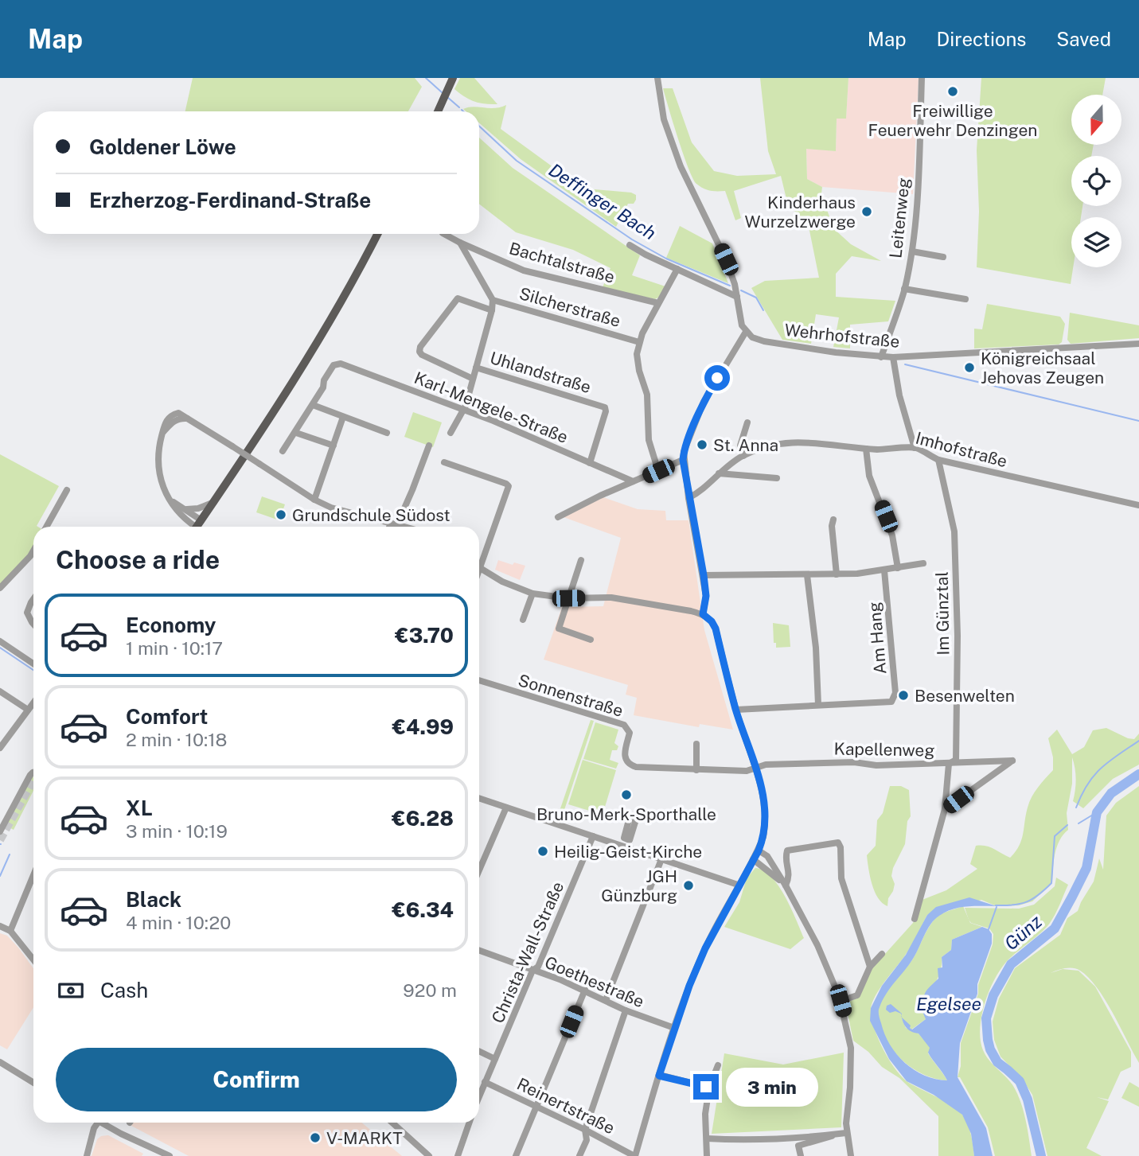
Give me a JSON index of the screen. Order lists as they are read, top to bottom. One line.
{"streets":{"street":["Leitenweg","Bachtalstraße","Silcherstraße","Wehrhofstraße","Uhlandstraße","Karl-Mengele-Straße","Imhofstraße","Im Günztal","Am Hang","Sonnenstraße","Kapellenweg","Christa-Wall-Straße","Goethestraße","Reinertstraße"]},"crossings":[["Leitenweg","Wehrhofstraße"],["Uhlandstraße","Karl-Mengele-Straße"],["Imhofstraße","Im Günztal"],["Im Günztal","Kapellenweg"],["Sonnenstraße","Kapellenweg"],["Christa-Wall-Straße","Goethestraße"],["Christa-Wall-Straße","Reinertstraße"]],"water":["Deffinger Bach","Günz","Egelsee"],"places":["Freiwillige Feuerwehr Denzingen","Kinderhaus Wurzelzwerge","Königreichsaal Jehovas Zeugen","St. Anna","Grundschule Südost","Besenwelten","Bruno-Merk-Sporthalle","Heilig-Geist-Kirche","JGH Günzburg","V-MARKT"],"north":"bottom","page":{"header":"Map","nav":["Map","Directions","Saved"],"banner":["Goldener Löwe","Erzherzog-Ferdinand-Straße"],"heading":"Choose a ride","list":[{"name":"Economy","note":"1 min · 10:17","value":"€3.70"},{"name":"Comfort","note":"2 min · 10:18","value":"€4.99"},{"name":"XL","note":"3 min · 10:19","value":"€6.28"},{"name":"Black","note":"4 min · 10:20","value":"€6.34"}],"pay":["Cash","920 m"],"buttons":"Confirm","bubble":"3 min"}}
